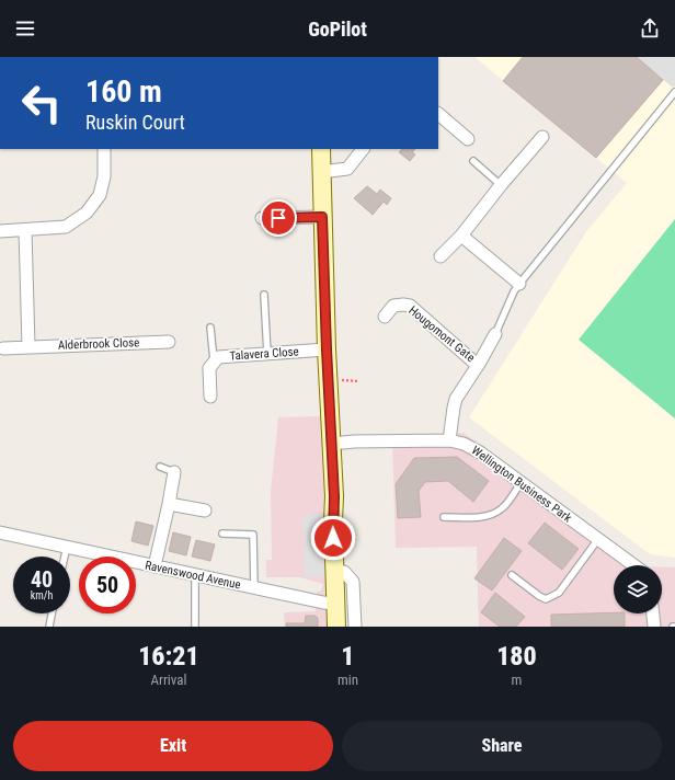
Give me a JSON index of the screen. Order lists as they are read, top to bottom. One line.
{"streets":{"street":["Hougomont Gate","Alderbrook Close","Talavera Close","Wellington Business Park","Ravenswood Avenue"]},"page":{"header":"GoPilot","turn":["160 m","Ruskin Court"],"speed":"40 km/h","limit":"50","eta":["16:21","Arrival","1","min","180","m"],"buttons":["Exit","Share"]}}
